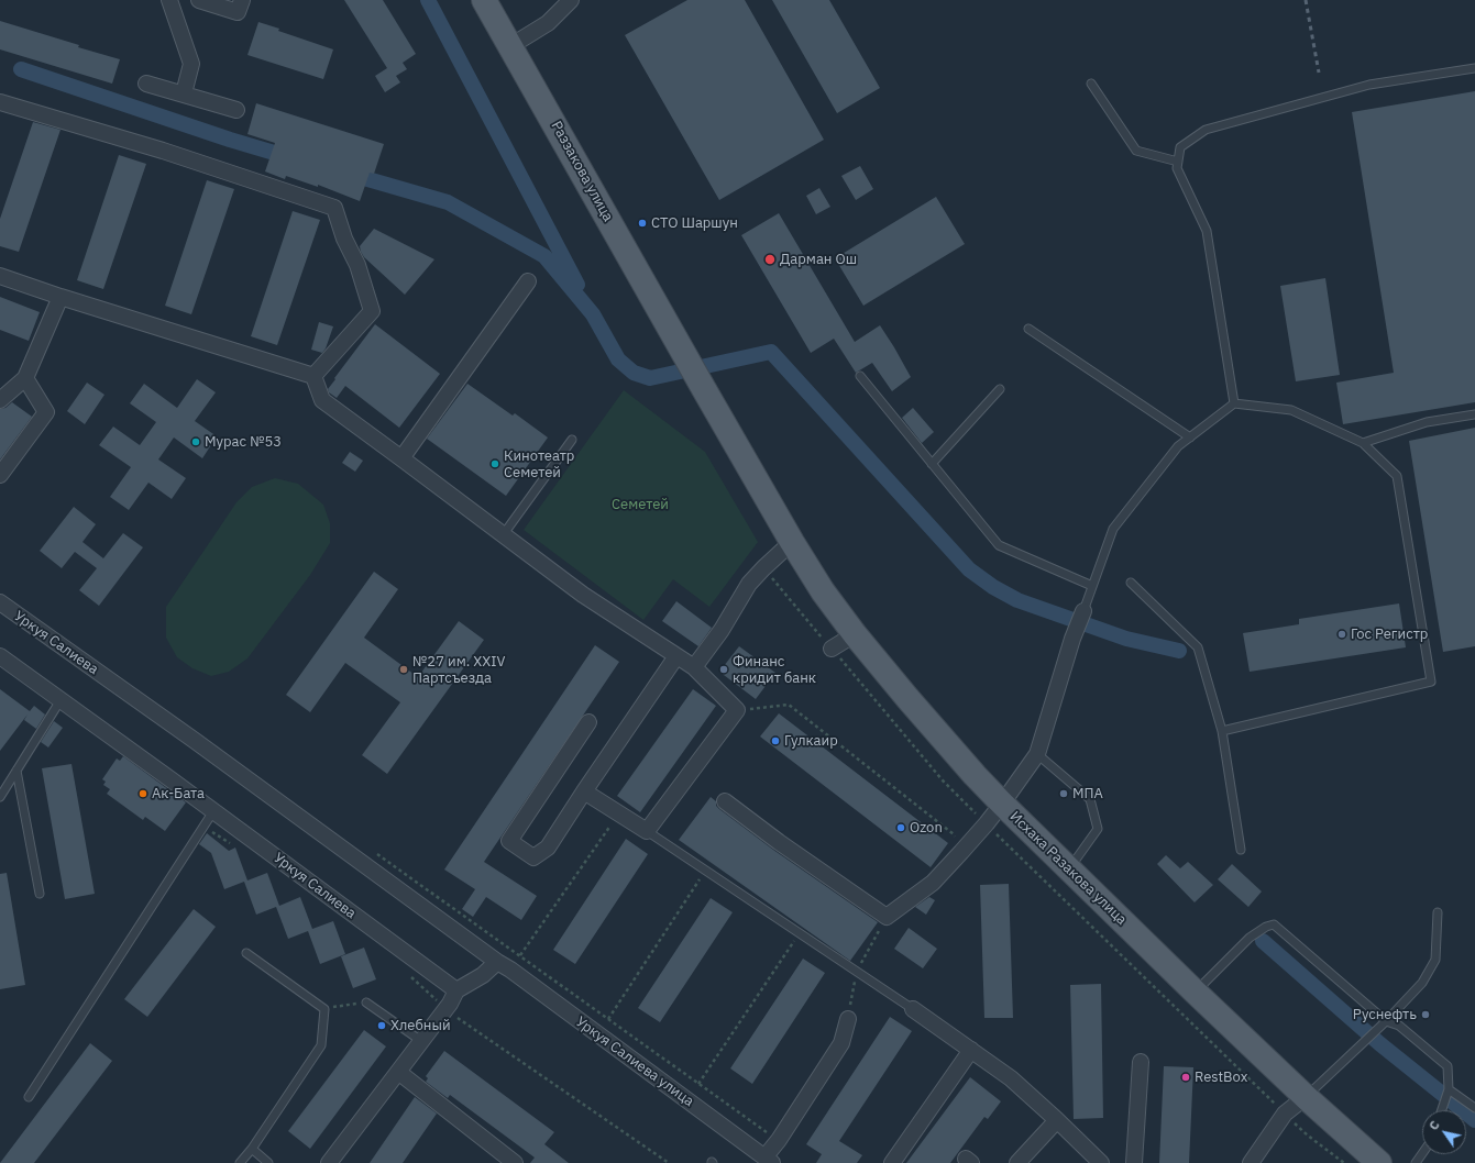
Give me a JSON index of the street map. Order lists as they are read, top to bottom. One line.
{"streets":{"main road":["Раззакова улица","Исхака Разакова улица"],"street":["Уркуя Салиева","Уркуя Салиева улица"]},"crossings":[["Раззакова улица","Исхака Разакова улица"],["Уркуя Салиева","Уркуя Салиева улица"]],"parks":["Семетей"],"places":["СТО Шаршун","Дарман Ош","Мурас №53","Кинотеатр Семетей","Гос Регистр","№27 им. XXIV Партсъезда","Финанс кридит банк","Гулкаир","Ак-Бата","МПА","Ozon","Руснефть","Хлебный","RestBox"],"north":"top left"}
